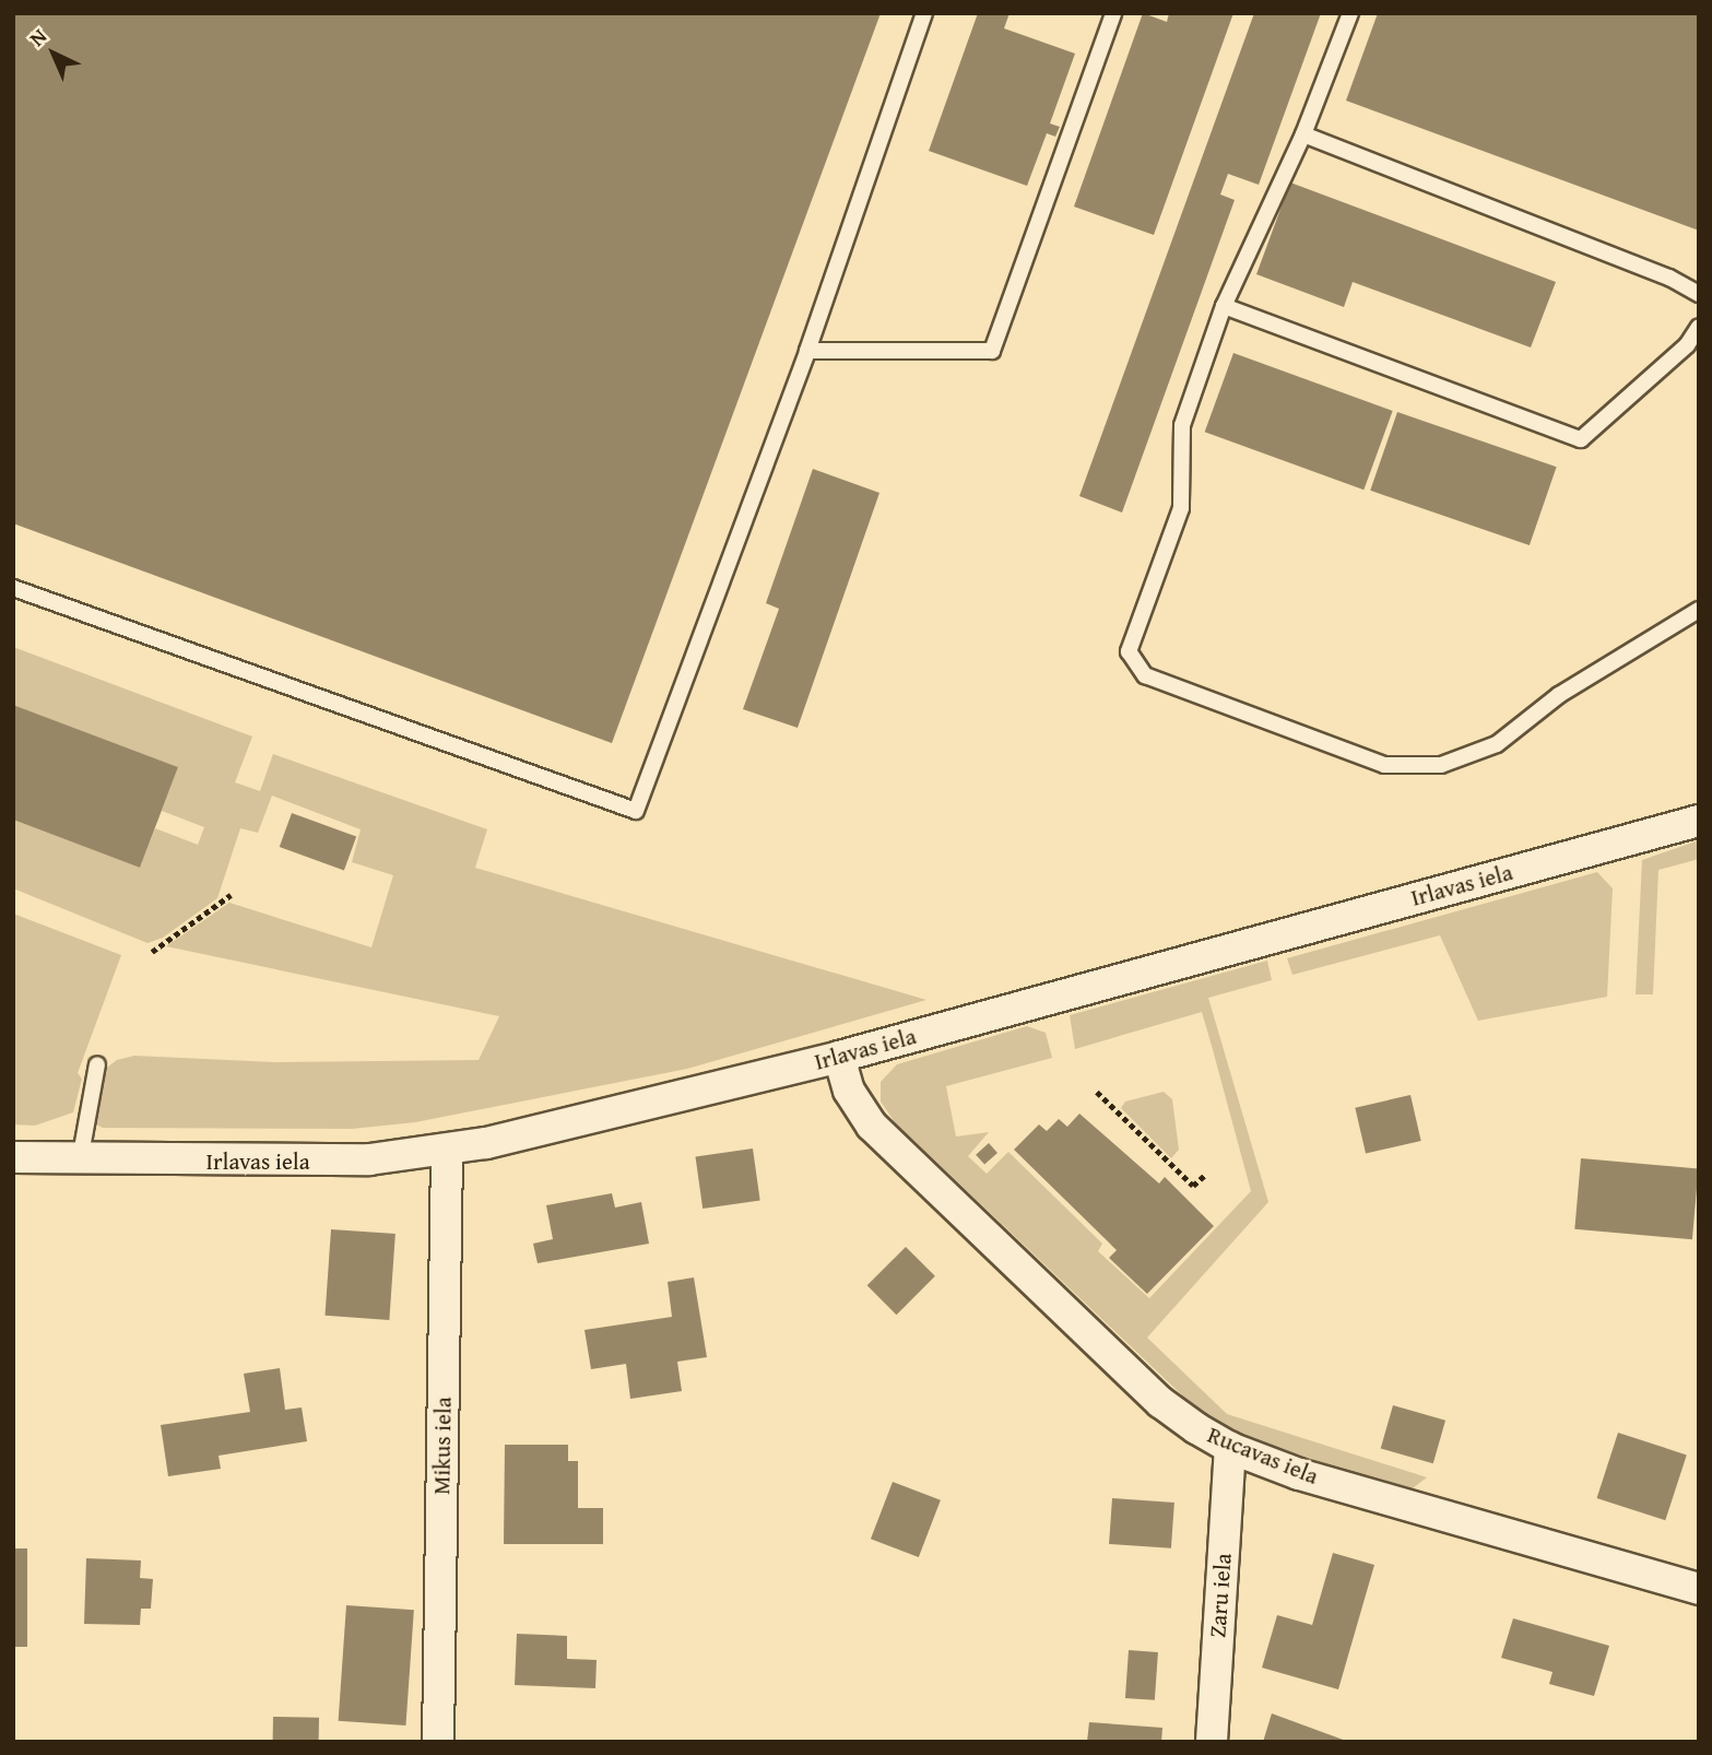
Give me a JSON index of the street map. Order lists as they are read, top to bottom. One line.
{"streets":{"street":["Irlavas iela","Mikus iela","Rucavas iela","Zaru iela"]},"crossings":[["Irlavas iela","Mikus iela"],["Irlavas iela","Rucavas iela"],["Rucavas iela","Zaru iela"]],"north":"top left"}
